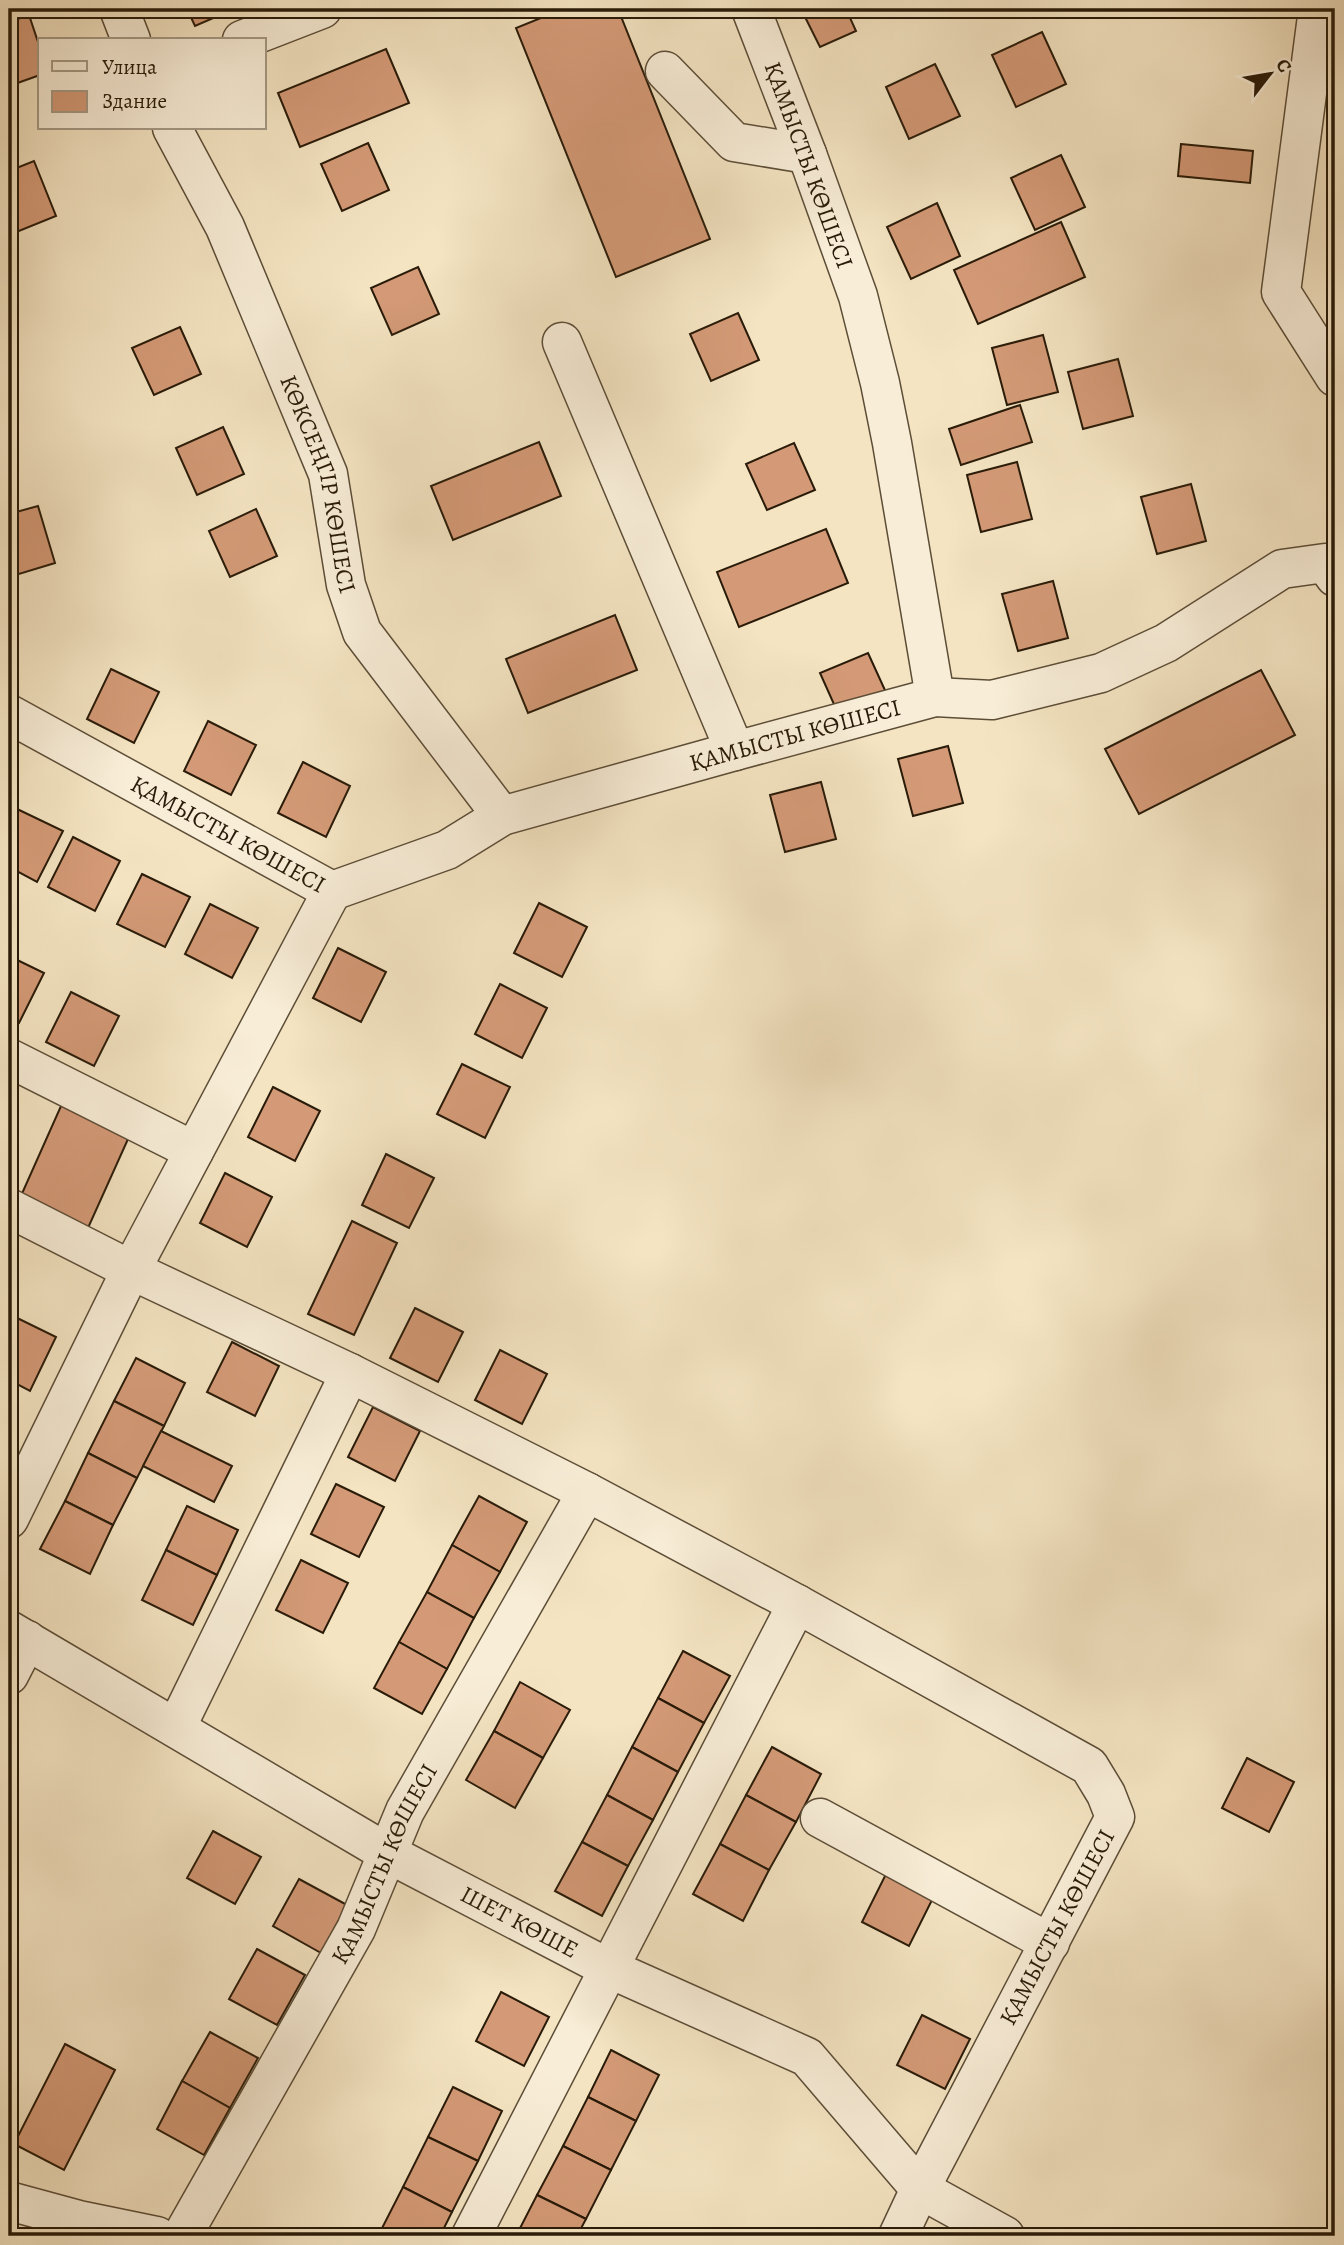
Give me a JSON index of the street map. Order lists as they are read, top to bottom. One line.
{"streets":{"street":["ҚАМЫСТЫ КӨШЕСІ","КӨКСЕҢГІР КӨШЕСІ","ШЕТ КӨШЕ"]},"crossings":[["ҚАМЫСТЫ КӨШЕСІ","КӨКСЕҢГІР КӨШЕСІ"],["ҚАМЫСТЫ КӨШЕСІ","ШЕТ КӨШЕ"]],"legend":["Улица","Здание"],"north":"top right"}
